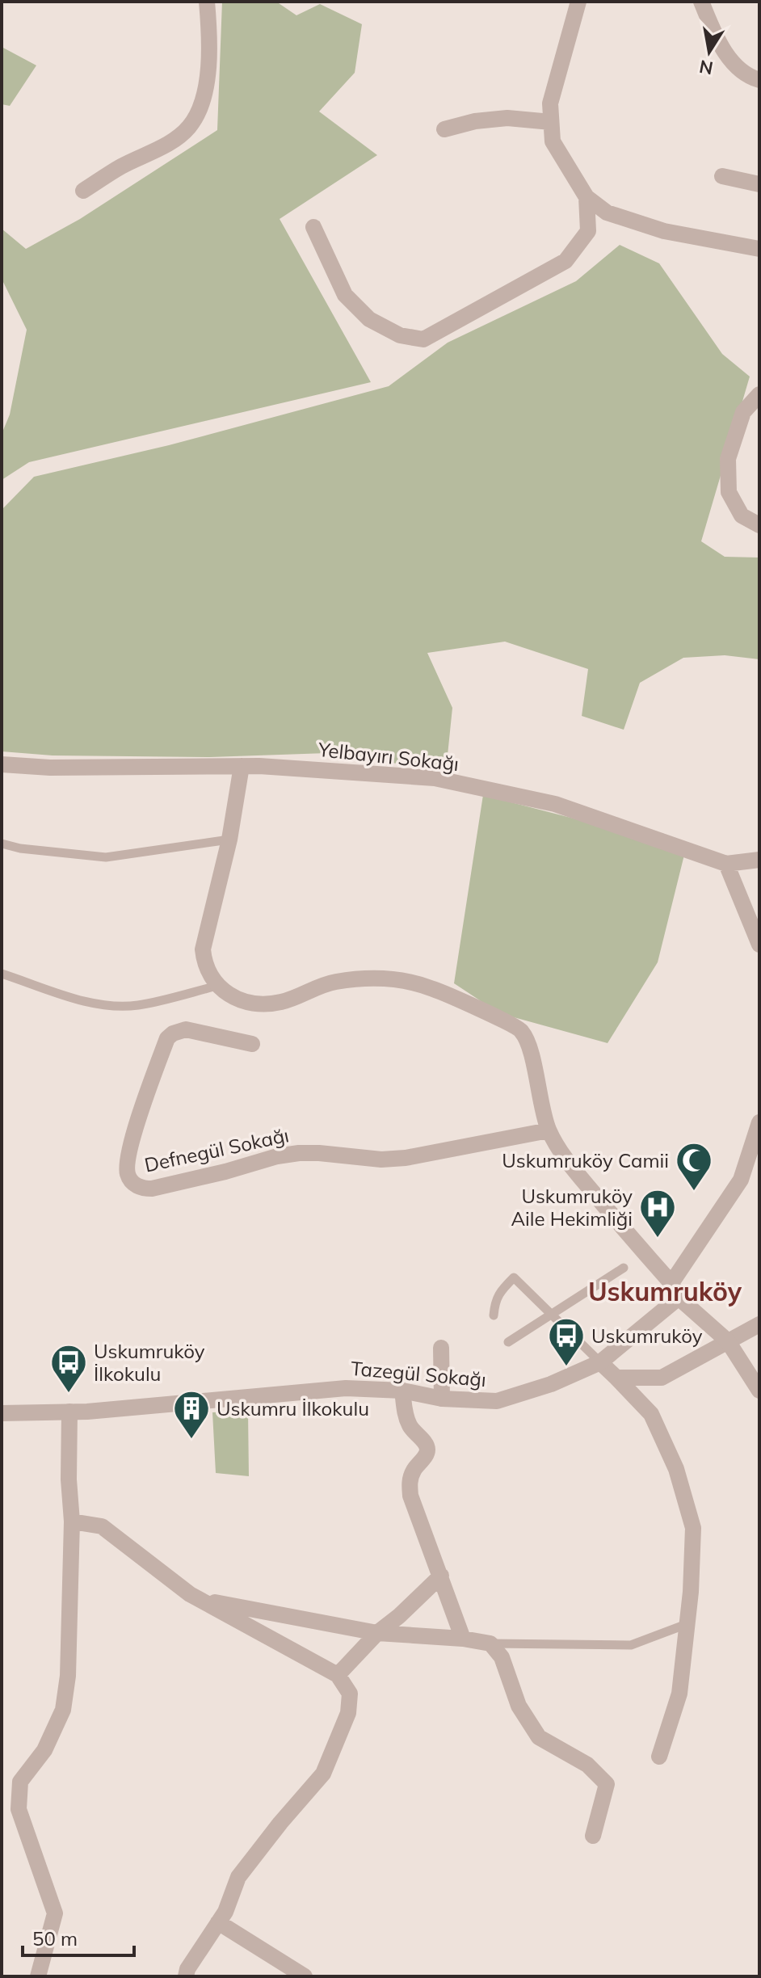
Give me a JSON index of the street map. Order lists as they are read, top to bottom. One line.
{"streets":{"street":["Yelbayırı Sokağı","Defnegül Sokağı","Tazegül Sokağı"]},"districts":["Uskumruköy"],"places":{"mosque":["Uskumruköy Camii"],"hospital":["Uskumruköy Aile Hekimliği"],"bus stop":["Uskumruköy","Uskumruköy İlkokulu"],"building":["Uskumru İlkokulu"]},"scale_bar":"50 m","north":"bottom"}
